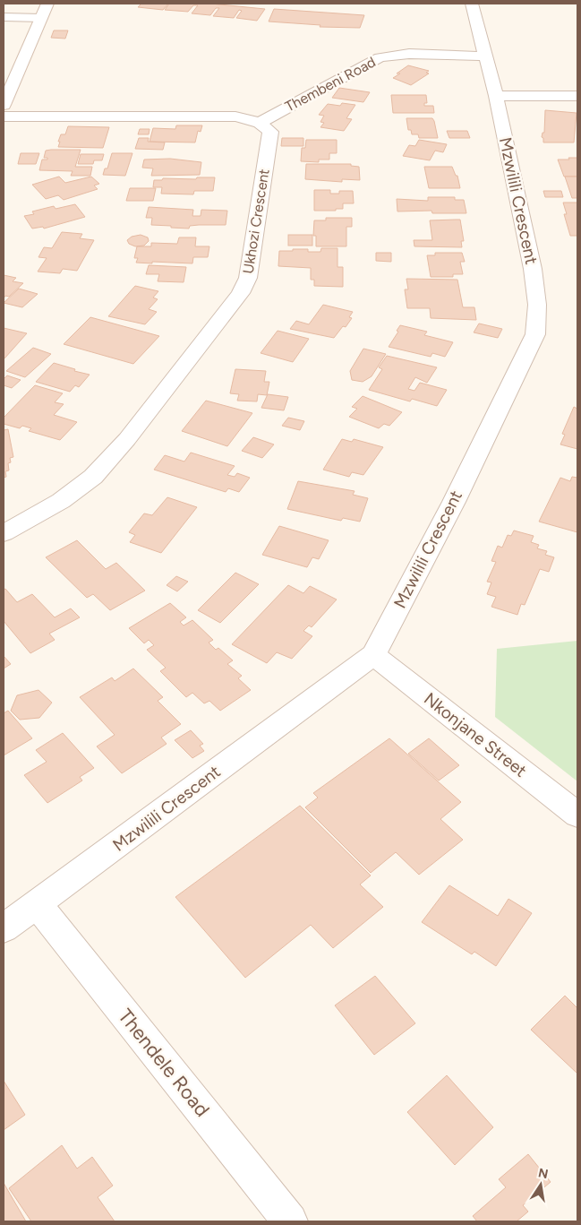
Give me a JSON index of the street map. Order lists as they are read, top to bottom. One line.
{"streets":{"street":["Thembeni Road","Mzwilili Crescent","Ukhozi Crescent","Nkonjane Street","Thendele Road"]},"crossings":[["Thembeni Road","Mzwilili Crescent"],["Thembeni Road","Ukhozi Crescent"],["Mzwilili Crescent","Nkonjane Street"],["Mzwilili Crescent","Thendele Road"]],"north":"top"}
